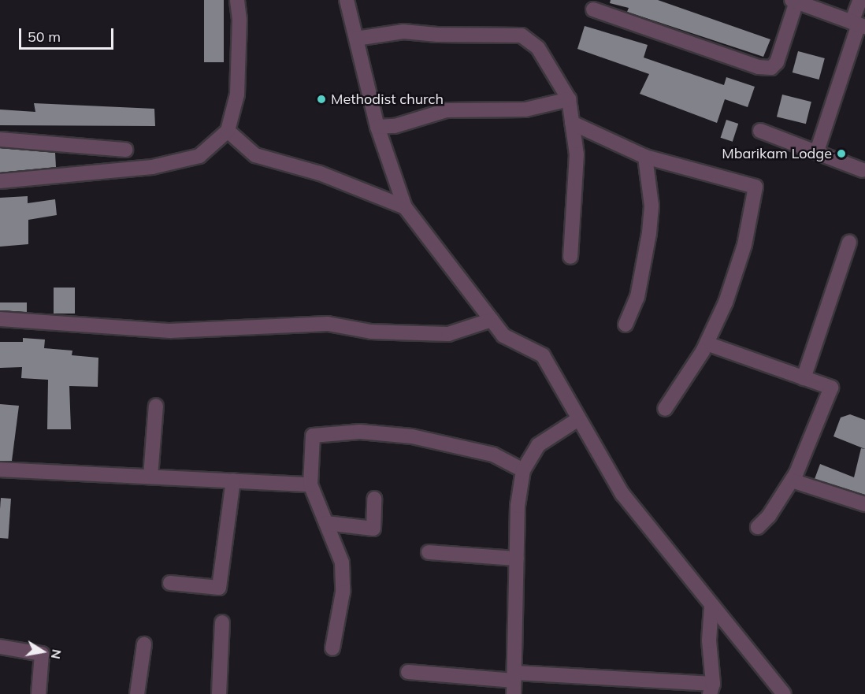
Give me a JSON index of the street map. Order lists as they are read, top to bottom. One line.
{"places":["Methodist church","Mbarikam Lodge"],"scale_bar":"50 m","north":"right"}
